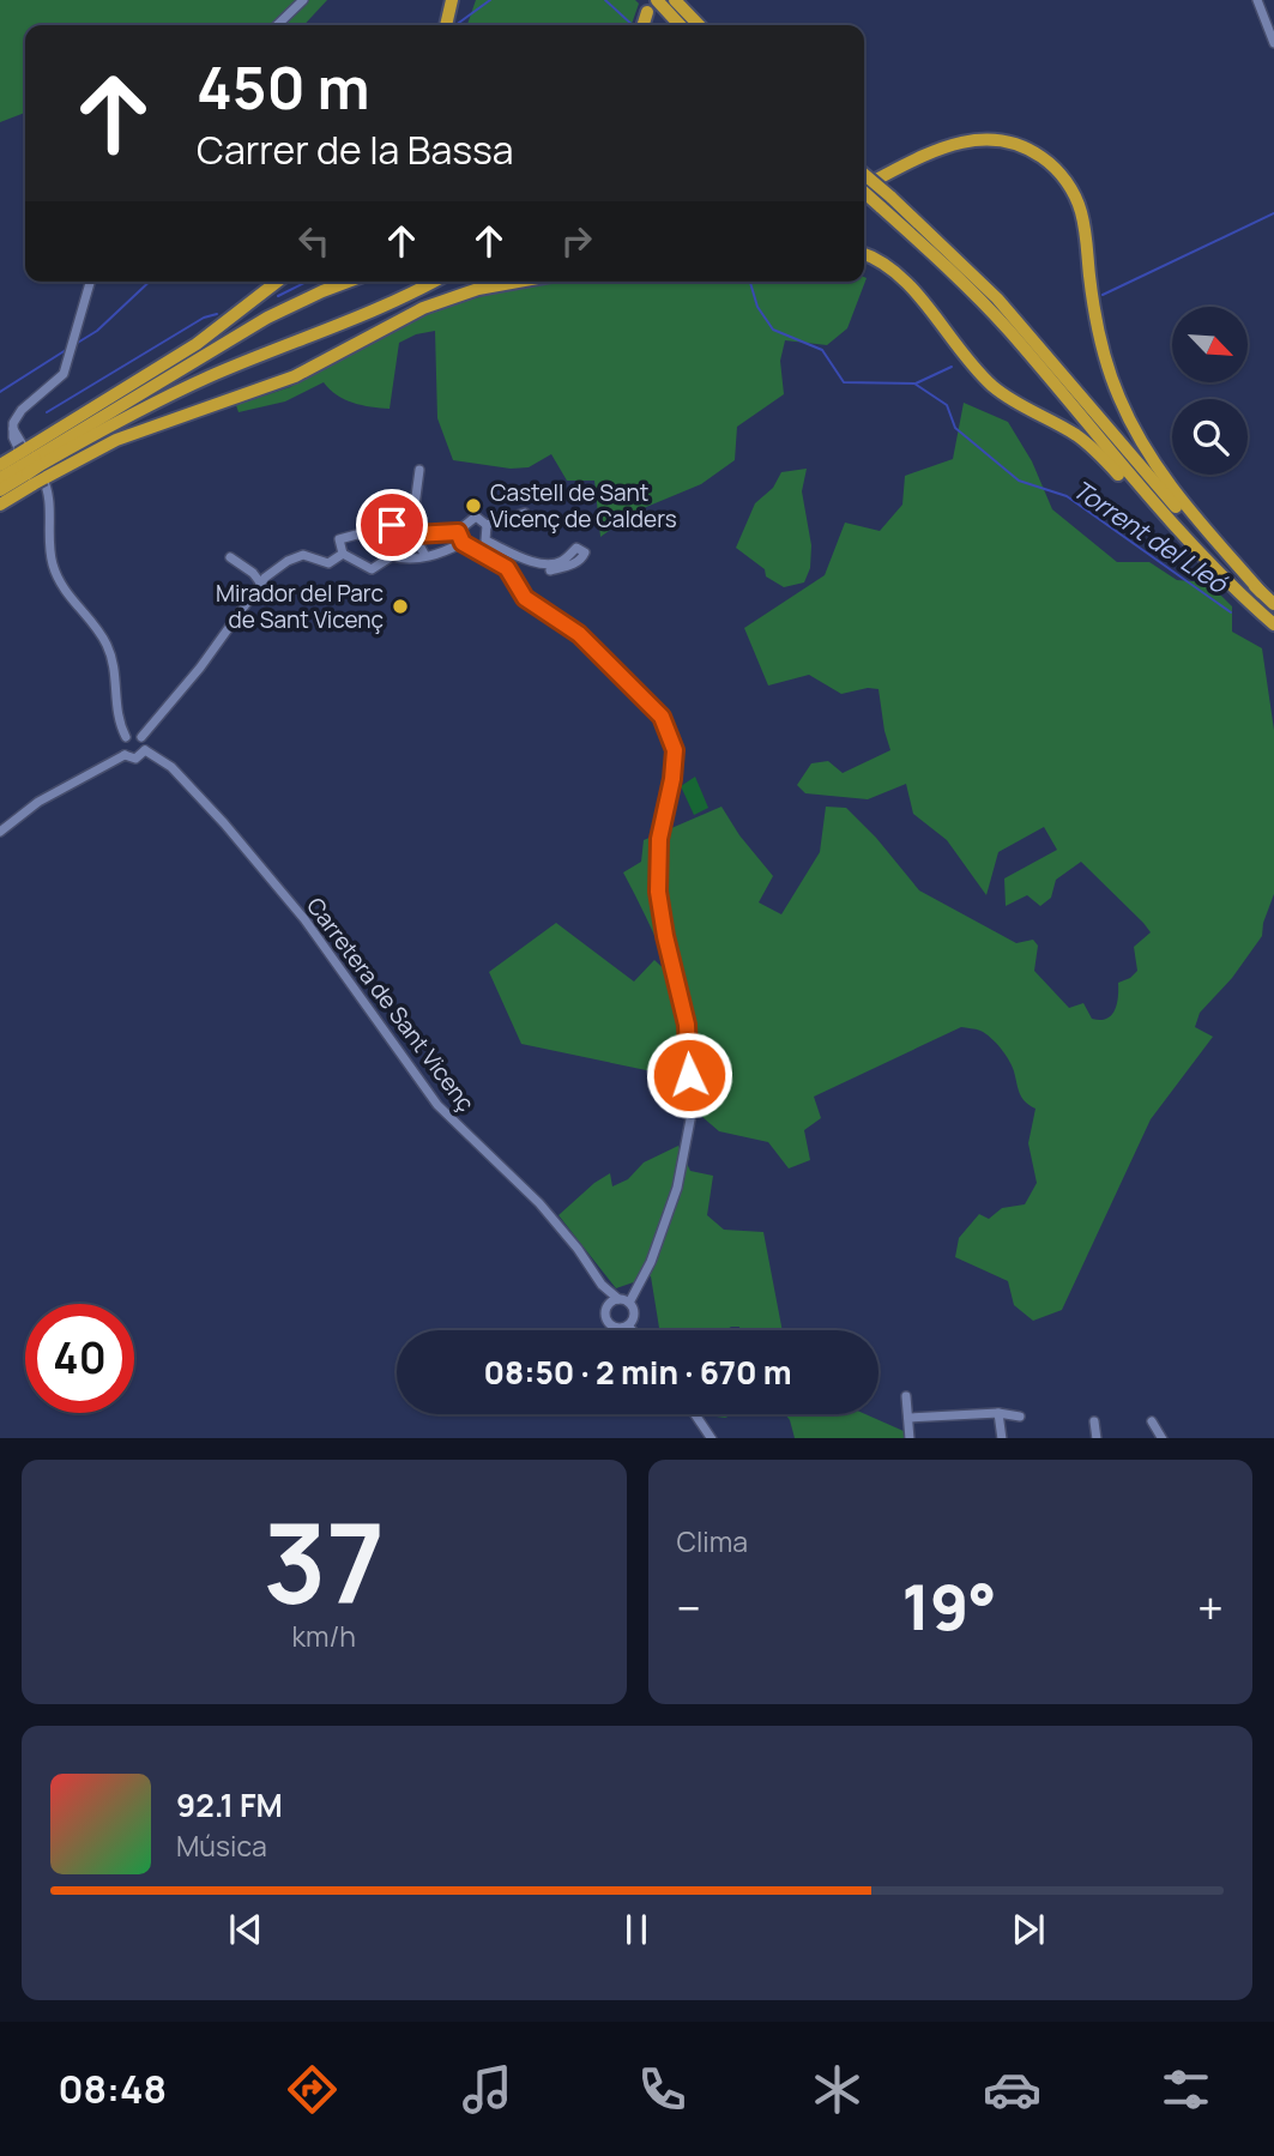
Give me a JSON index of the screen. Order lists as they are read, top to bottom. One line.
{"streets":{"street":["Carretera de Sant Vicenç"]},"water":["Torrent del Lleó"],"places":["Castell de Sant Vicenç de Calders","Mirador del Parc de Sant Vicenç"],"north":"bottom right","page":{"turn":["450 m","Carrer de la Bassa"],"limit":"40","trip":"08:50 · 2 min · 670 m","tile":[["37","km/h"],"Clima"],"heat":["−","19°","+"],"song":["92.1 FM","Música"],"tabs":"08:48"}}
